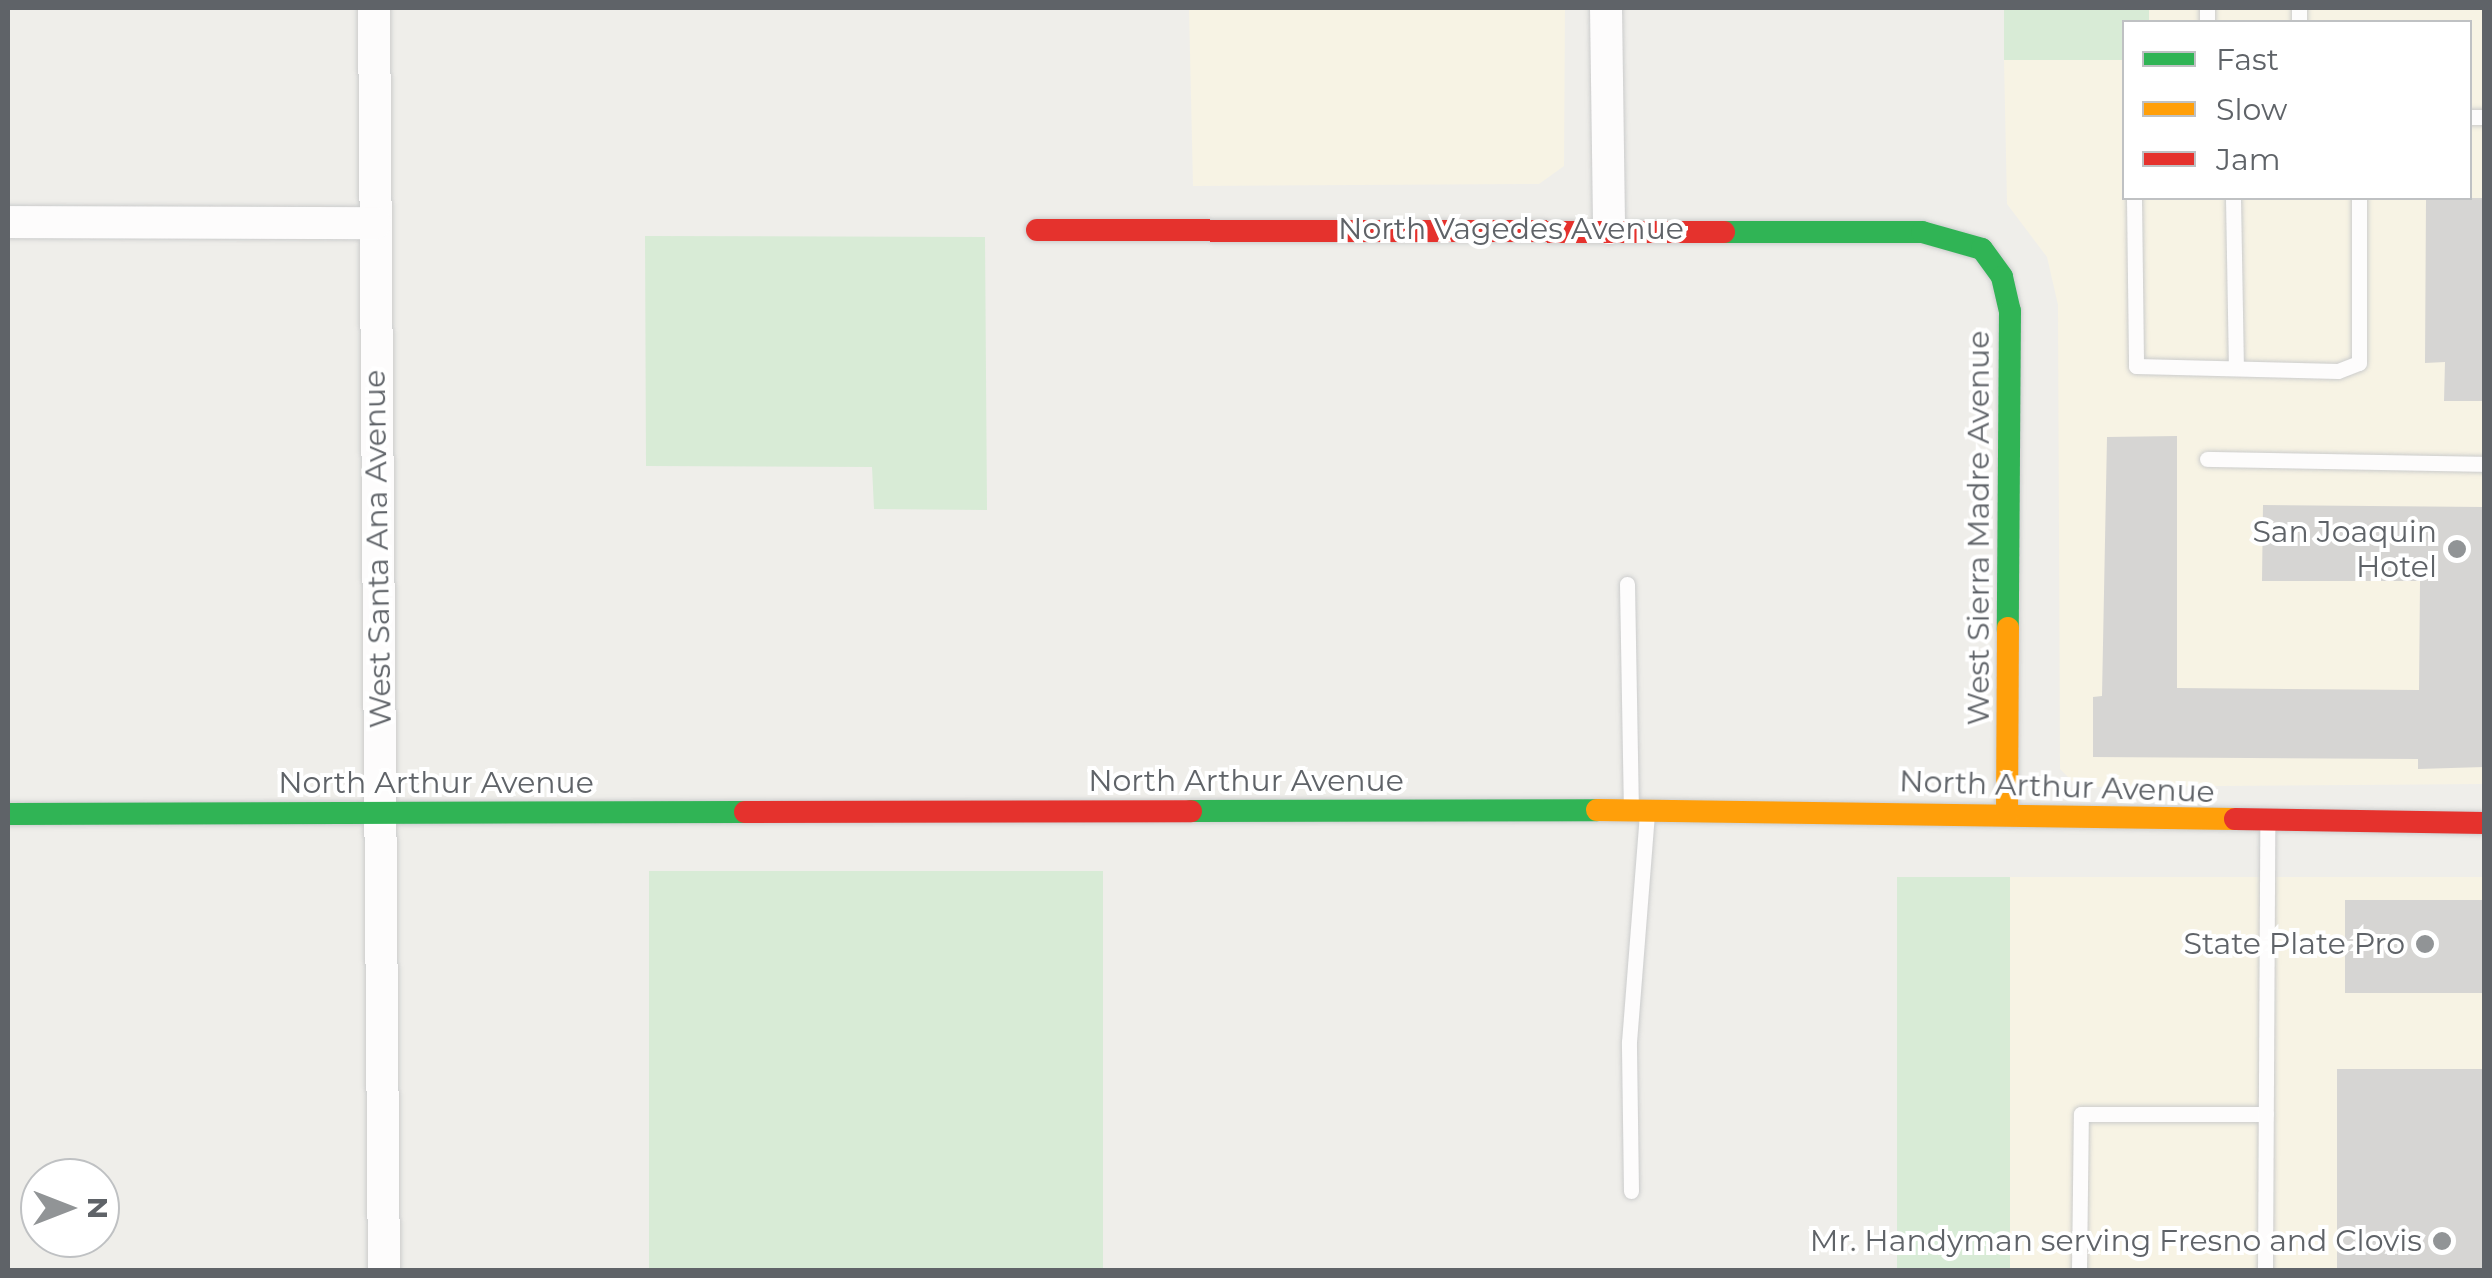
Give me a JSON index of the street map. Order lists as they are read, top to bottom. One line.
{"streets":{"street":["North Vagedes Avenue","West Sierra Madre Avenue","West Santa Ana Avenue","North Arthur Avenue"]},"crossings":[["North Vagedes Avenue","West Sierra Madre Avenue"],["West Sierra Madre Avenue","North Arthur Avenue"],["West Santa Ana Avenue","North Arthur Avenue"]],"places":["San Joaquin Hotel","State Plate Pro","Mr. Handyman serving Fresno and Clovis"],"legend":["Fast","Slow","Jam"],"north":"right"}
